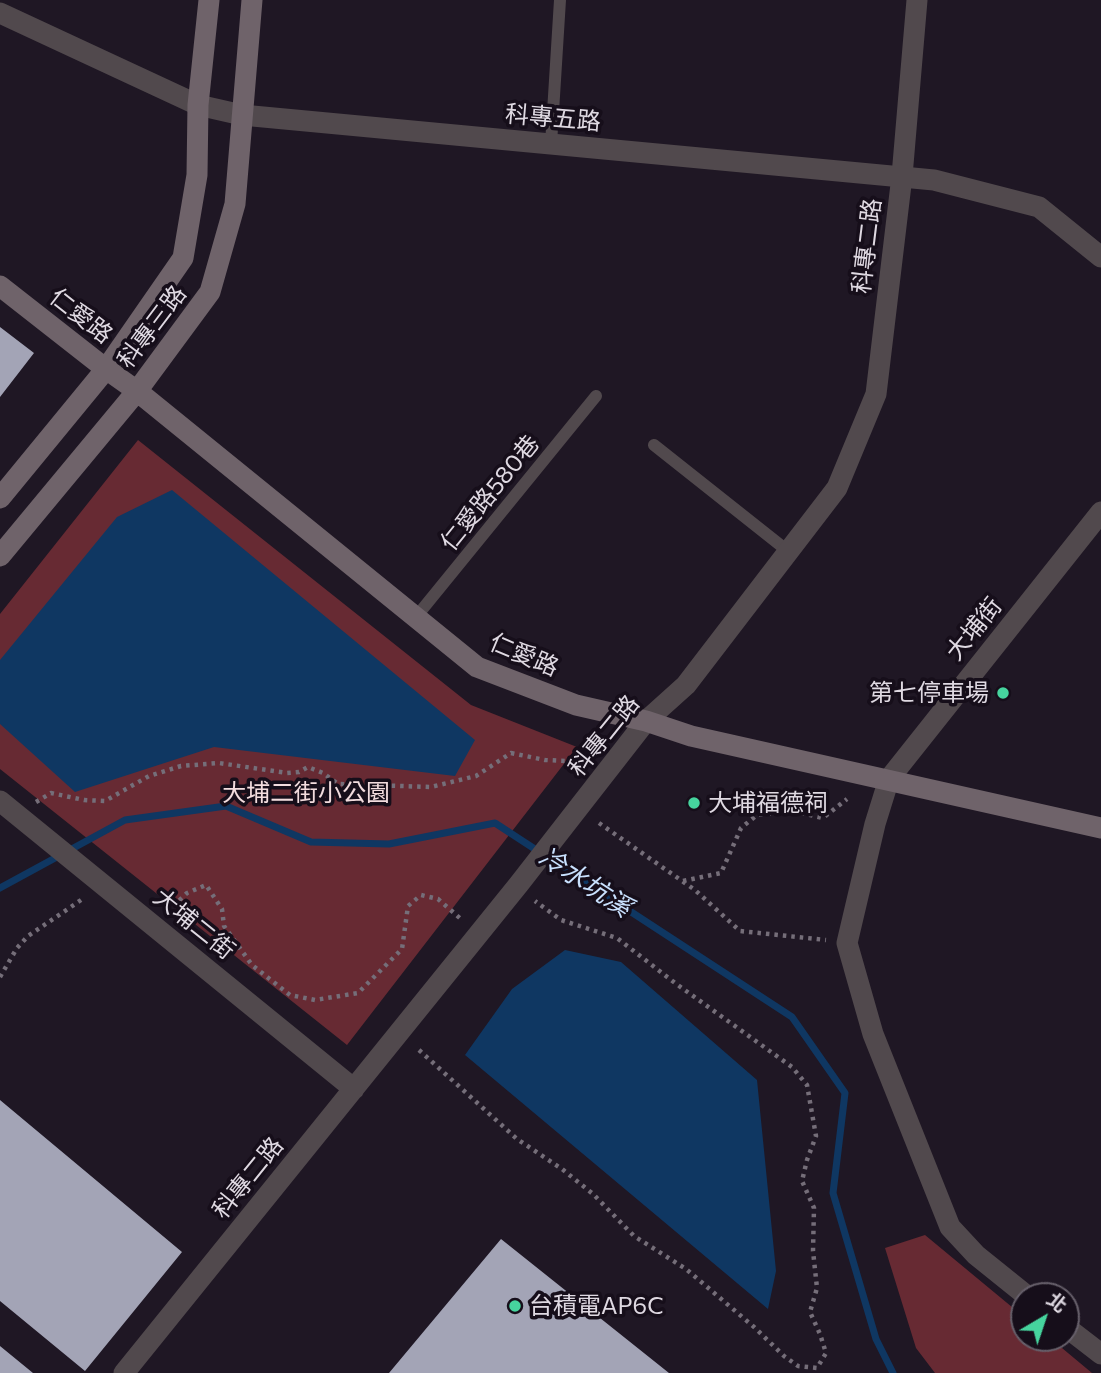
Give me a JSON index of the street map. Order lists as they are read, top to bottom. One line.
{"streets":{"street":["科專五路","科專二路","仁愛路","科專三路","大埔街","大埔二街"],"lane":["仁愛路580巷"]},"crossings":[["科專五路","科專二路"],["科專五路","科專三路"],["科專二路","仁愛路"],["科專二路","大埔二街"],["仁愛路","科專三路"],["仁愛路","仁愛路580巷"],["仁愛路","大埔街"]],"water":["冷水坑溪"],"parks":["大埔二街小公園"],"places":["第七停車場","大埔福德祠","台積電AP6C"],"north":"top right"}
